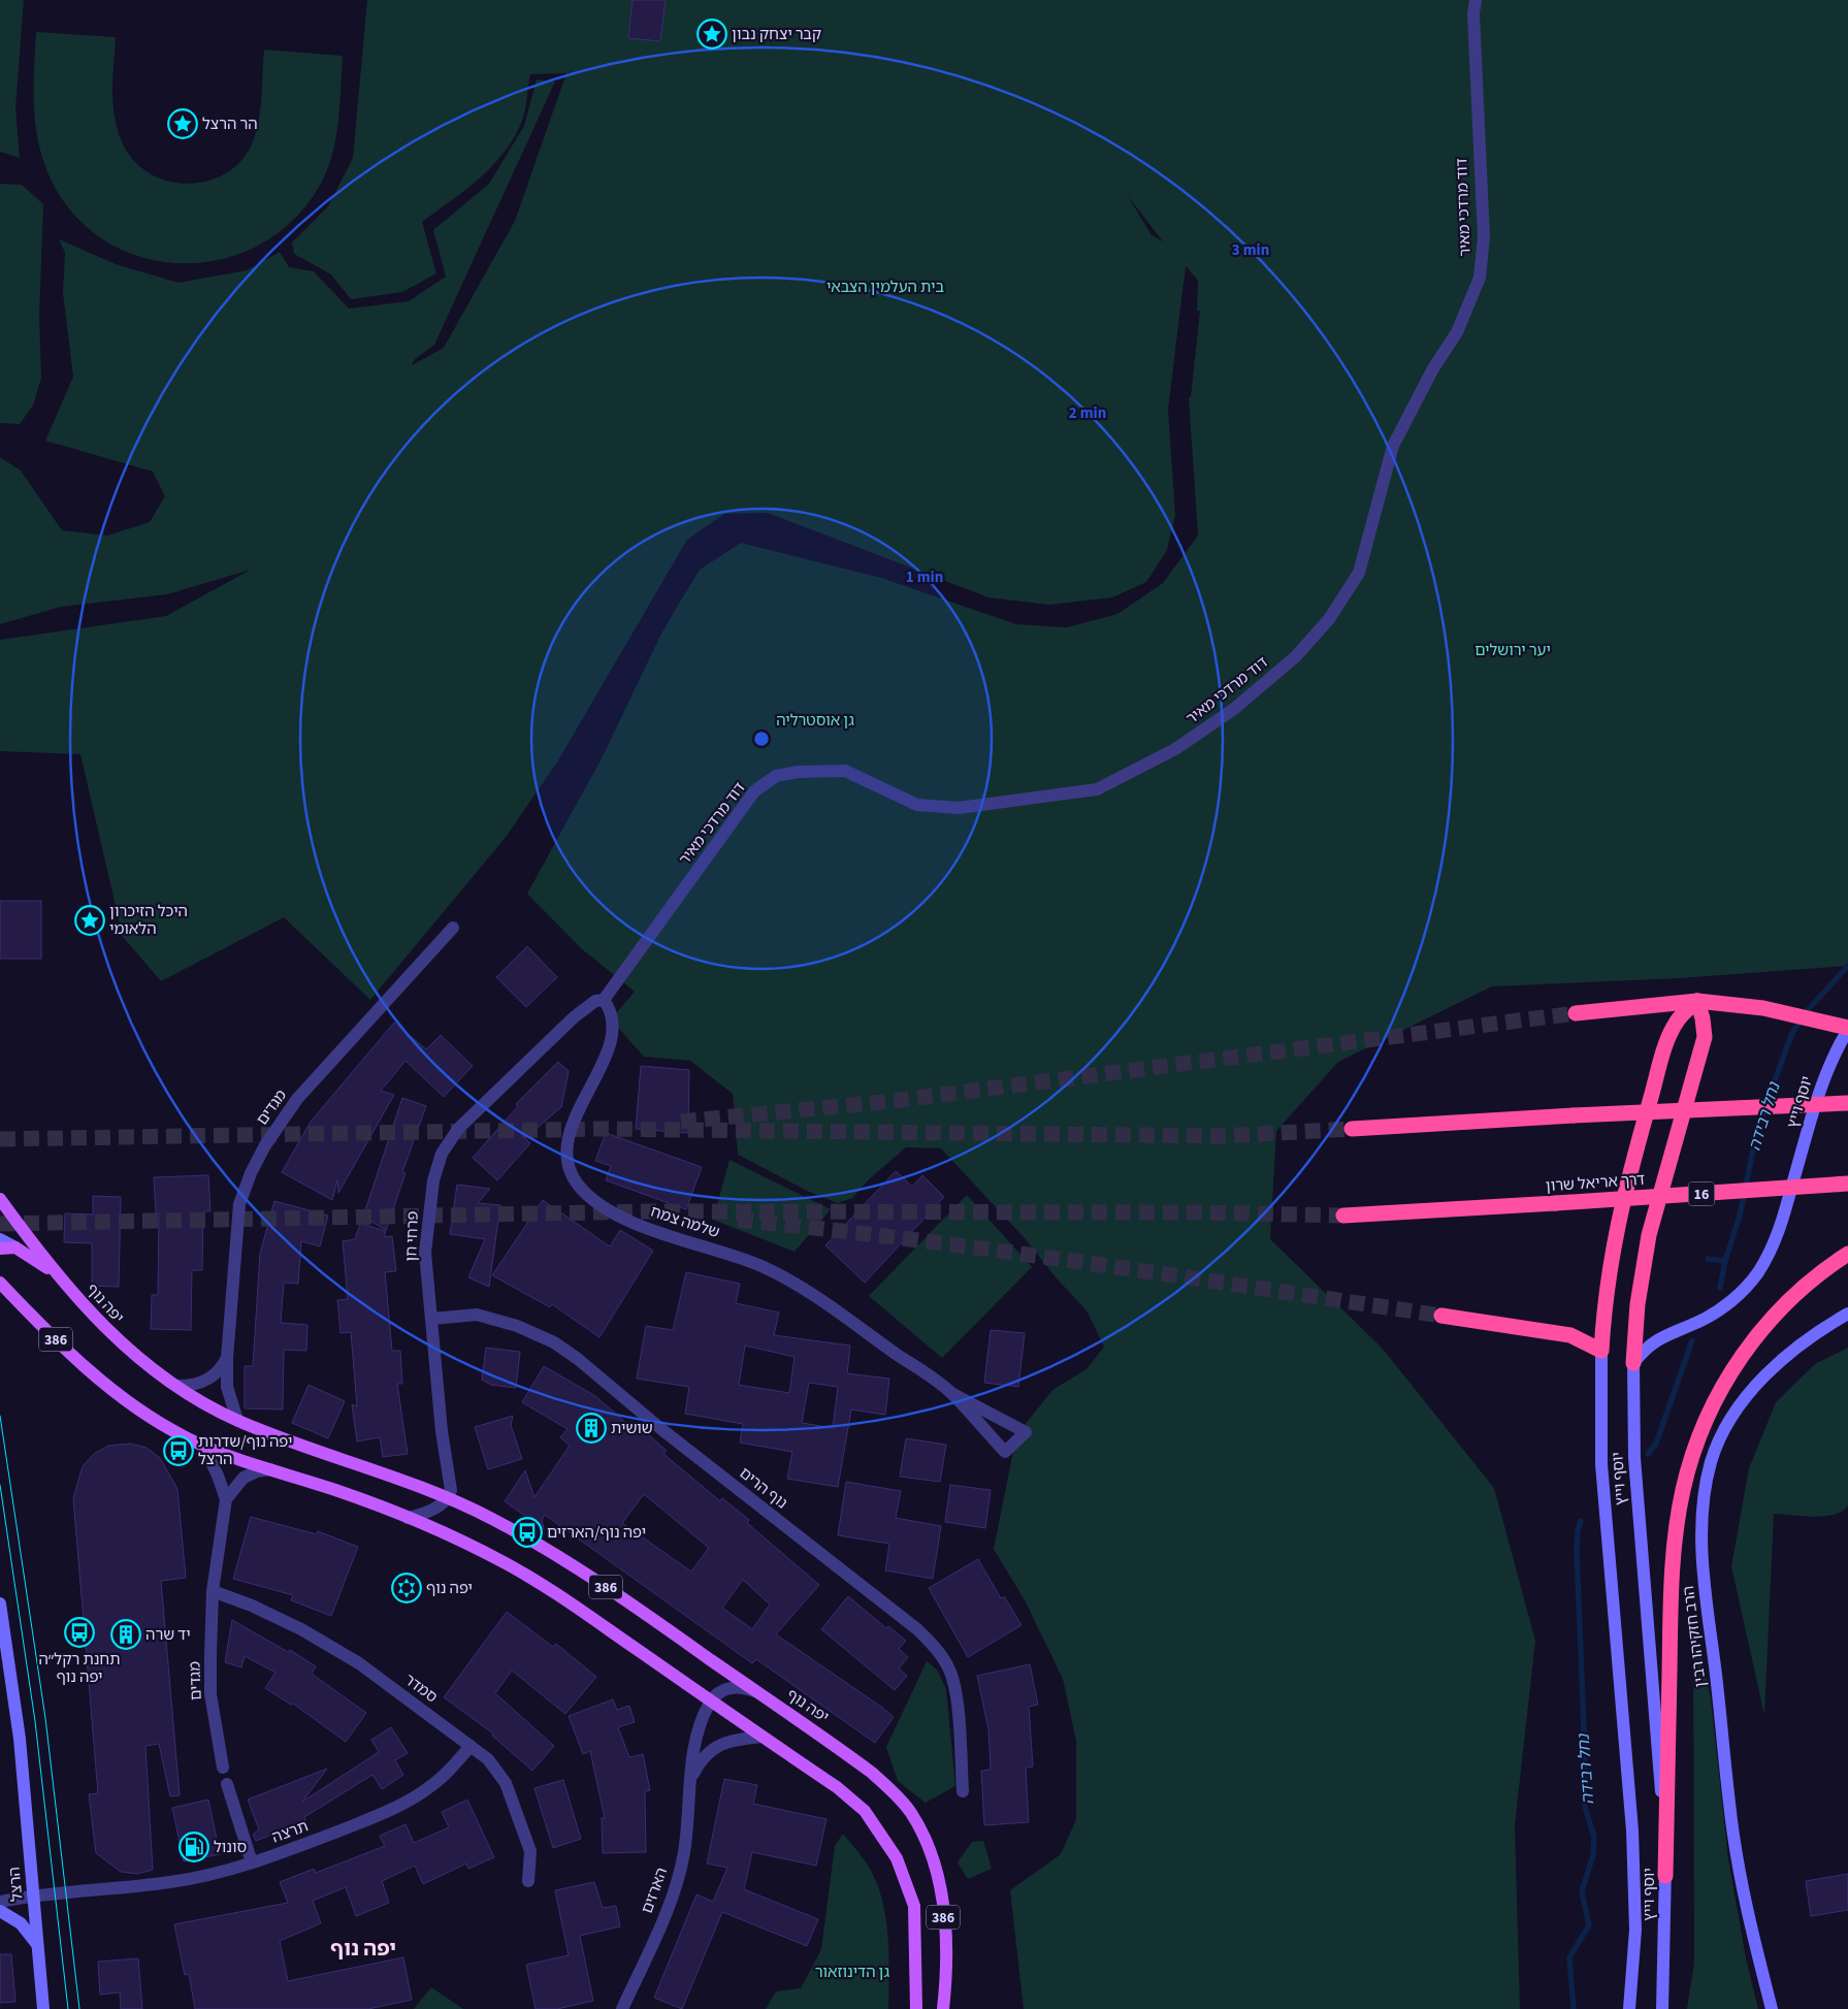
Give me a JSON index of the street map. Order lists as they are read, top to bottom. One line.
{"streets":{"highway":["דרך אריאל שרון","16"],"main road":["יוסף וייץ","יפה נוף","386","הרב חזקיהו רבין","הרצל"],"street":["דוד מרדכי מאיר","מגדים","שלמה צמח","פרחי חן","נוף הרים","סמדר","תרצה","הארזים"]},"crossings":[["דוד מרדכי מאיר","שלמה צמח"],["דוד מרדכי מאיר","פרחי חן"],["מגדים","יפה נוף"],["מגדים","386"],["מגדים","סמדר"],["שלמה צמח","פרחי חן"],["פרחי חן","יפה נוף"],["פרחי חן","נוף הרים"],["386","הארזים"],["סמדר","תרצה"],["תרצה","הרצל"]],"districts":["יפה נוף"],"water":["נחל רבידה"],"parks":["בית העלמין הצבאי","יער ירושלים","גן אוסטרליה","גן הדינוזאור"],"places":{"place":["קבר יצחק נבון","הר הרצל","היכל הזיכרון הלאומי"],"building":["שושית","יד שרה"],"bus stop":["יפה נוף/שדרות הרצל","יפה נוף/הארזים","תחנת רקל״ה יפה נוף"],"synagogue":["יפה נוף"],"fuel station":["סונול"]},"rings":["3 min","2 min","1 min"]}
